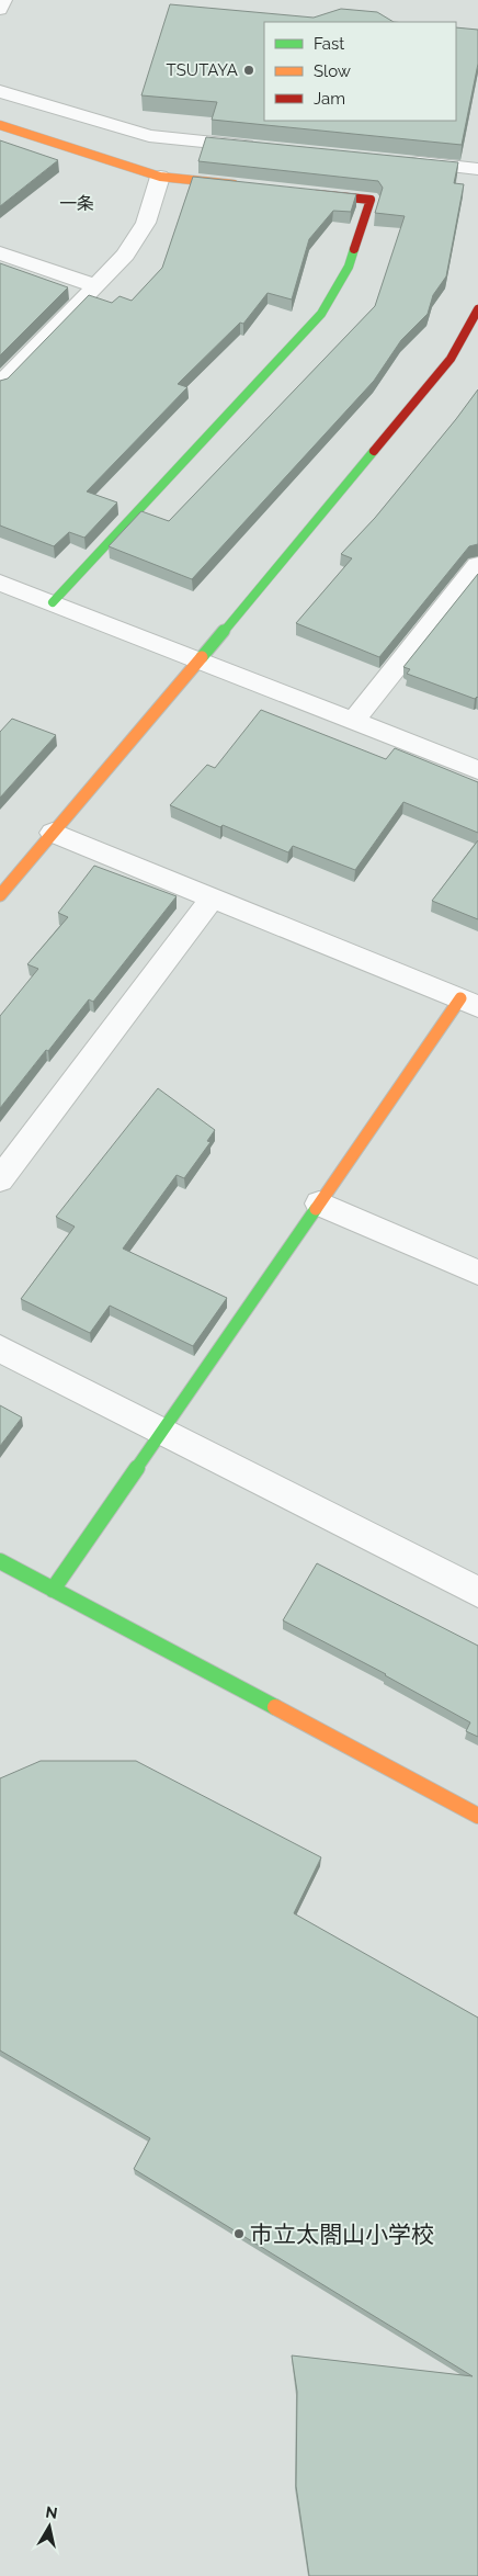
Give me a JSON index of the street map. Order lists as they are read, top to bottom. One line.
{"districts":["一条"],"places":["TSUTAYA","市立太閤山小学校"],"legend":["Fast","Slow","Jam"],"north":"top"}
